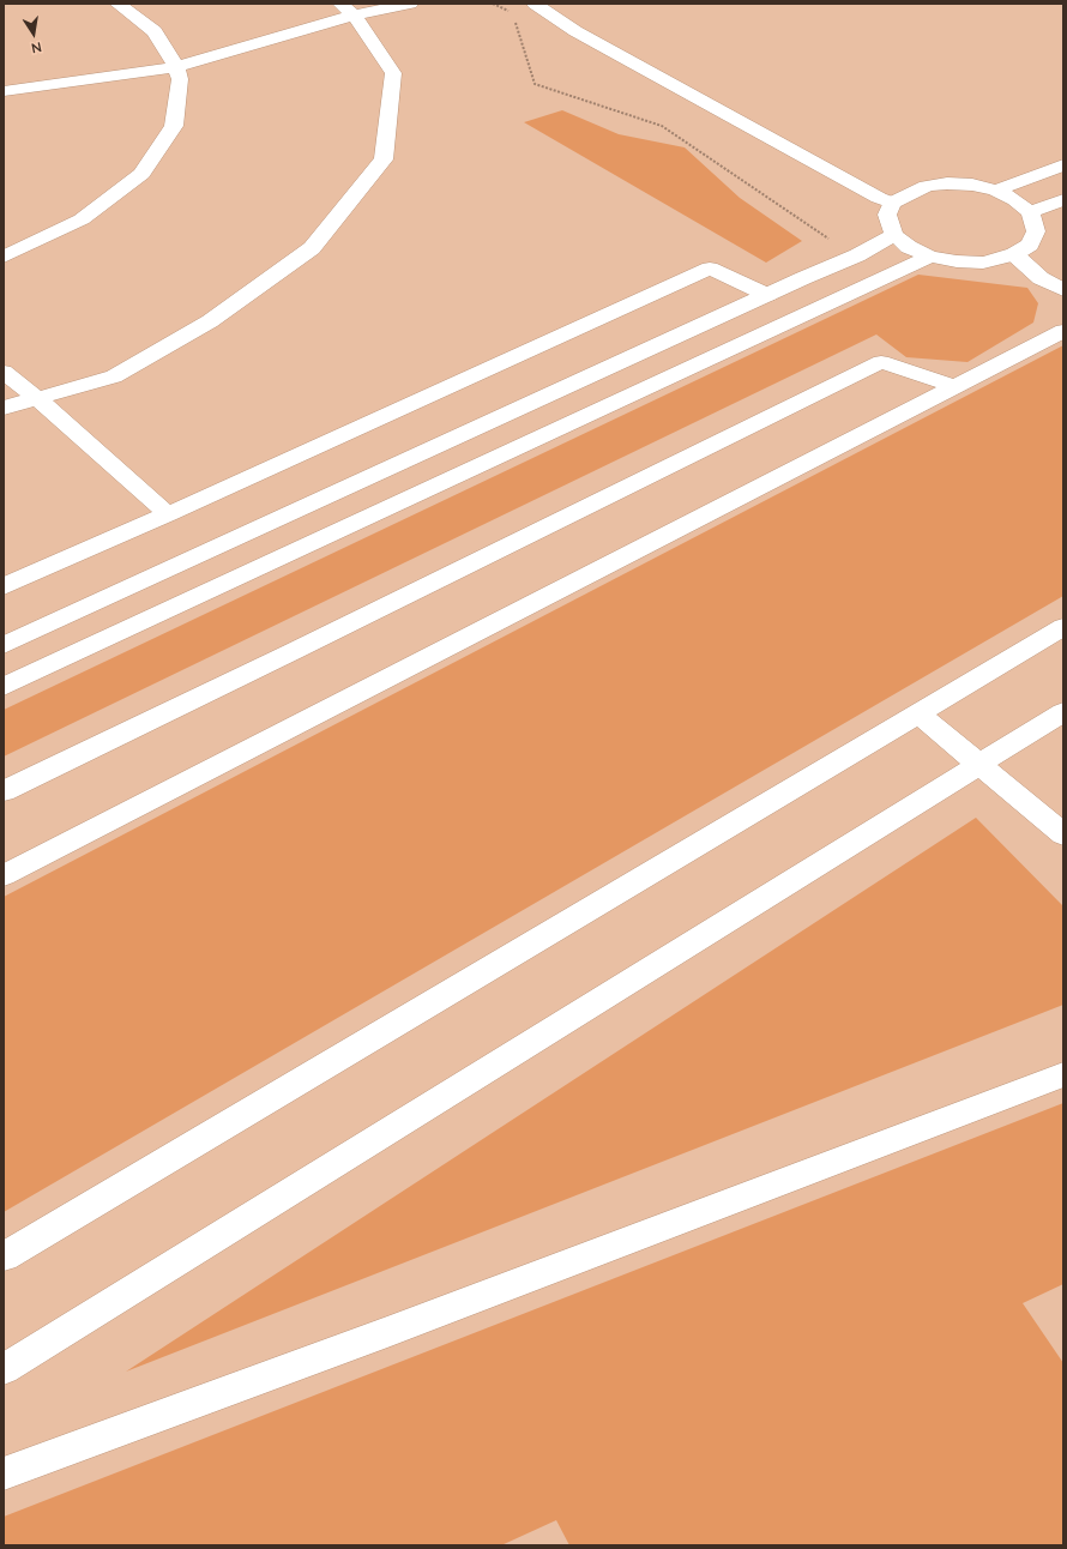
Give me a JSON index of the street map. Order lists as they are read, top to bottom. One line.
{"north":"bottom"}
